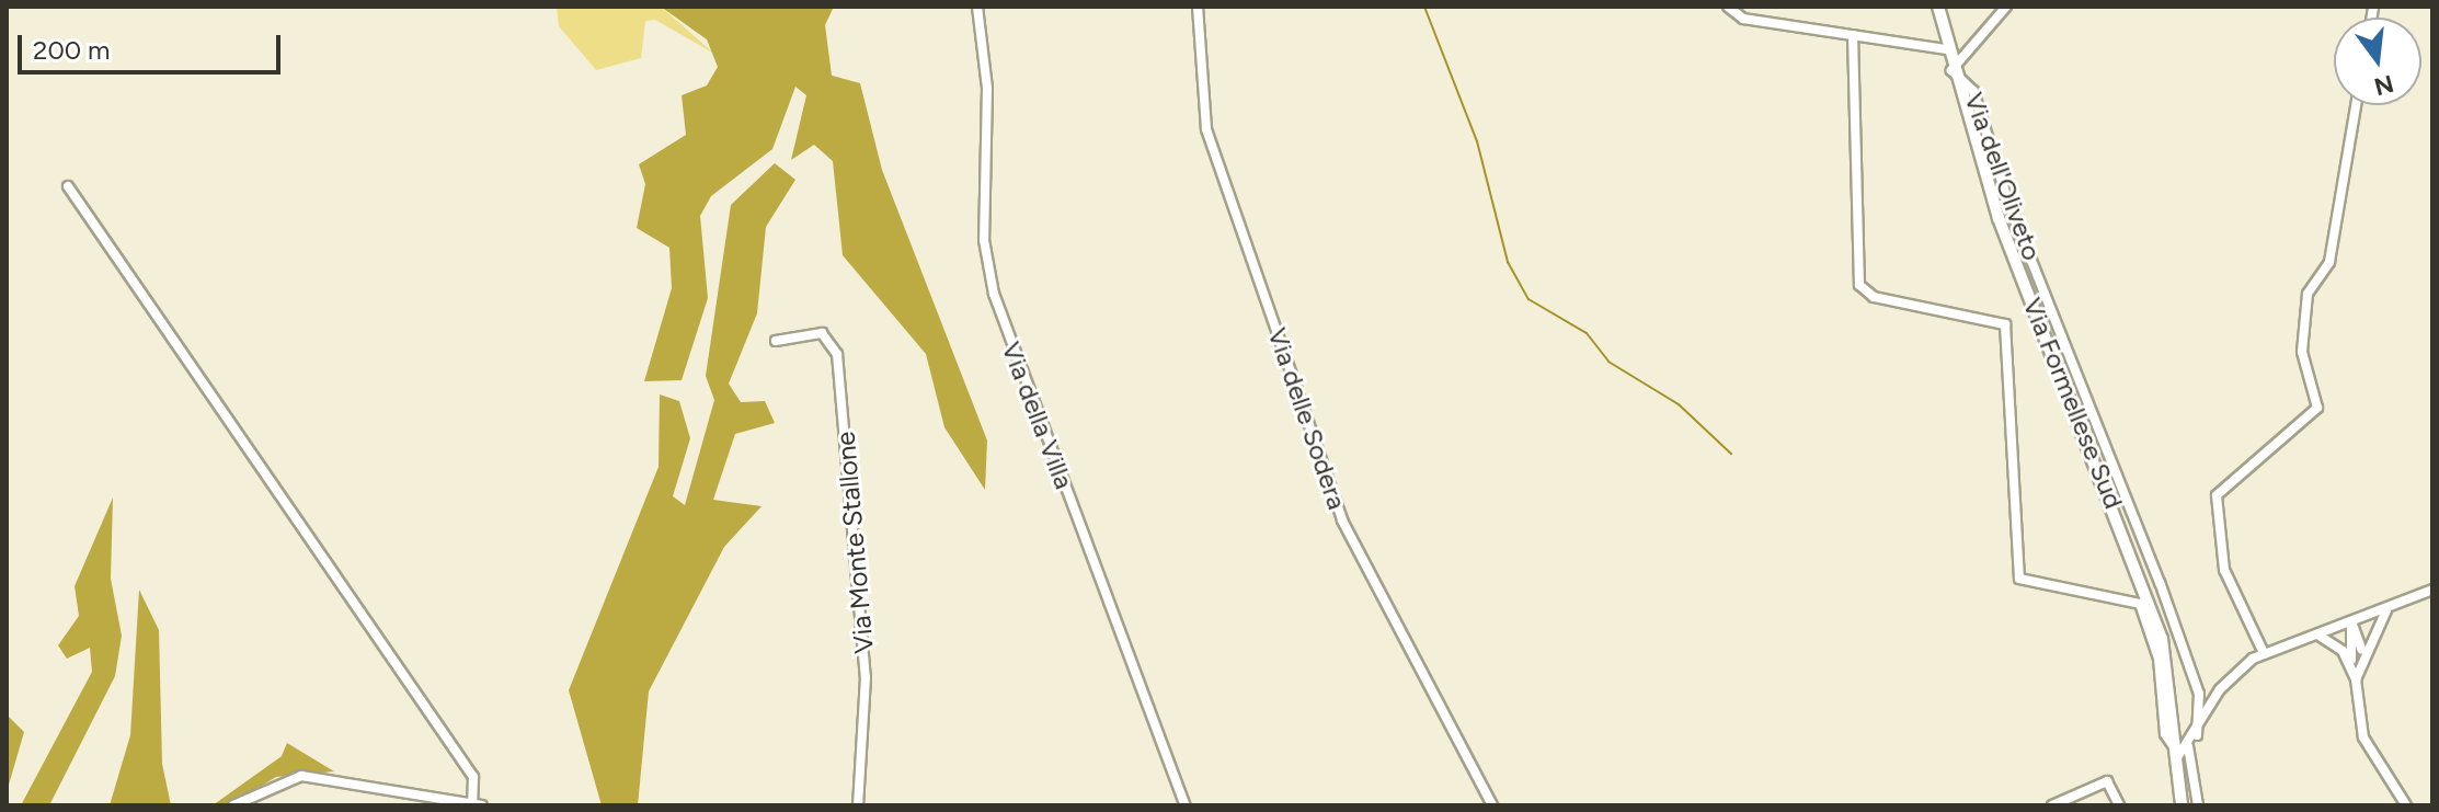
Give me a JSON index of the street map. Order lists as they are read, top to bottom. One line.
{"streets":{"street":["Via dell'Oliveto","Via Formellese Sud","Via della Villa","Via delle Sodera","Via Monte Stallone"]},"crossings":[["Via dell'Oliveto","Via Formellese Sud"]],"scale_bar":"200 m","north":"bottom"}
